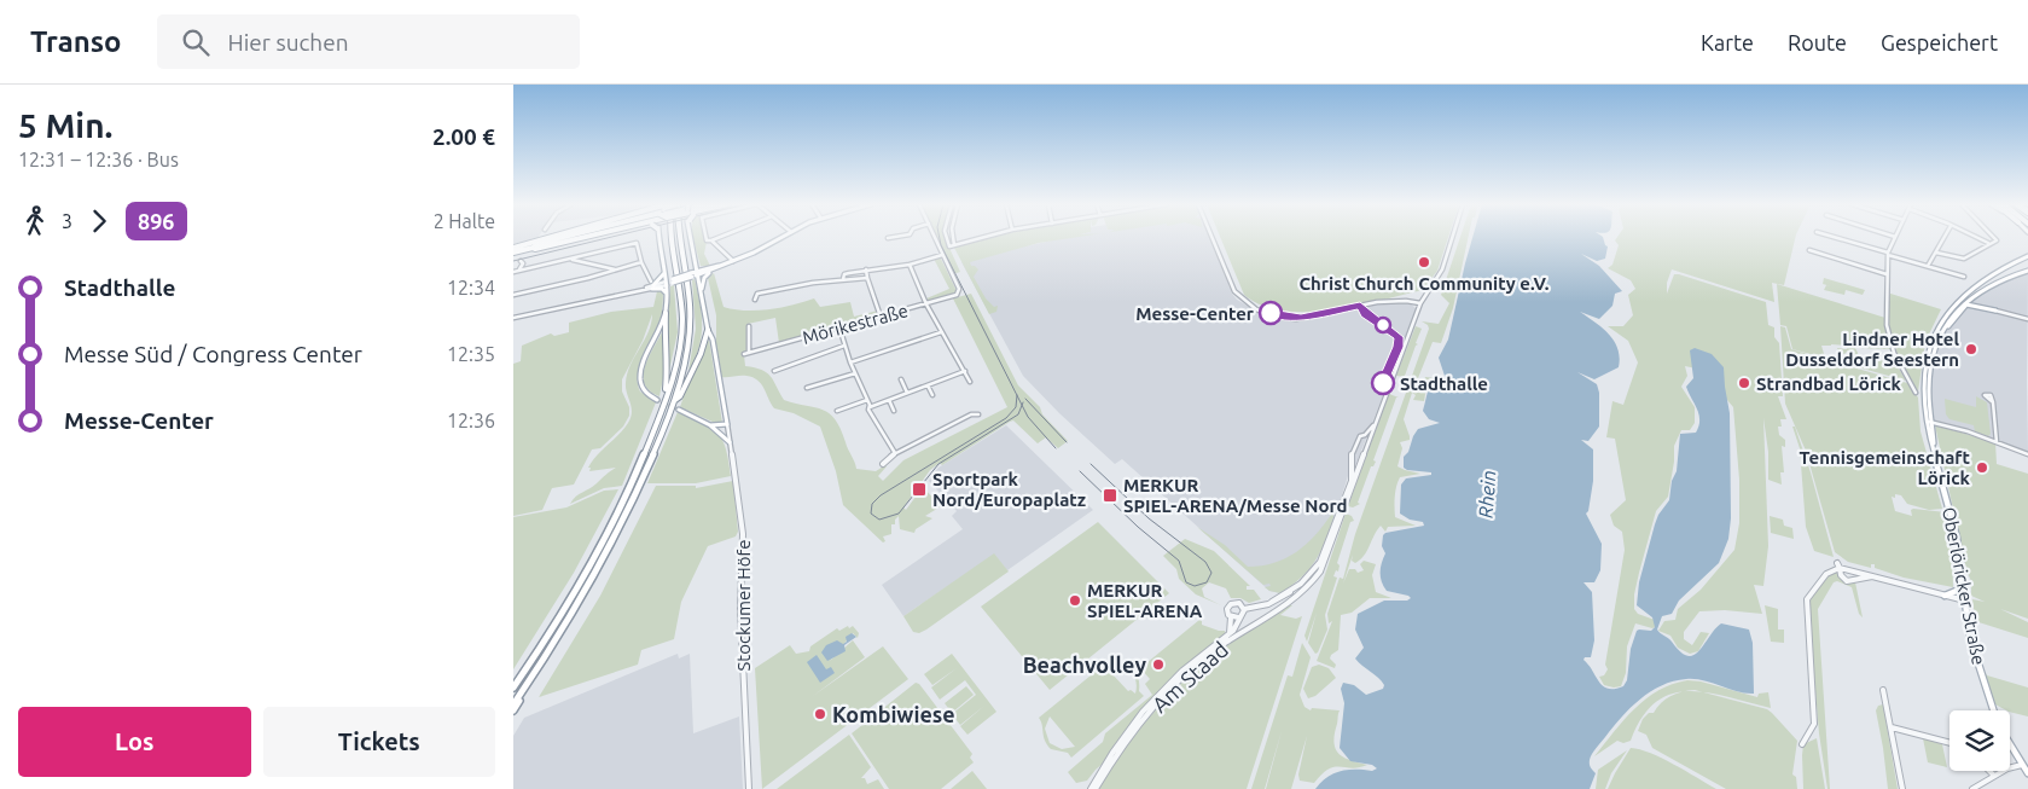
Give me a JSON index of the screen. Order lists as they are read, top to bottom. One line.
{"streets":{"main road":["Oberlöricker Straße"],"street":["Mörikestraße","Stockumer Höfe","Am Staad"]},"water":["Rhein"],"places":{"other":["Christ Church Community e.V.","Messe-Center","Lindner Hotel Dusseldorf Seestern","Stadthalle","Strandbad Lörick","Tennisgemeinschaft Lörick","MERKUR SPIEL-ARENA","Beachvolley","Kombiwiese"],"transit":["Sportpark Nord/Europaplatz","MERKUR SPIEL-ARENA/Messe Nord"]},"lines":["bus line 896"],"page":{"header":"Transo","search":"Hier suchen","nav":["Karte","Route","Gespeichert"],"heading":["5 Min.","12:31 – 12:36 · Bus","2.00 €"],"legs":["3","896","2 Halte"],"list":[{"name":"Stadthalle","value":"12:34"},{"name":"Messe Süd / Congress Center","value":"12:35"},{"name":"Messe-Center","value":"12:36"}],"buttons":["Los","Tickets"]}}
